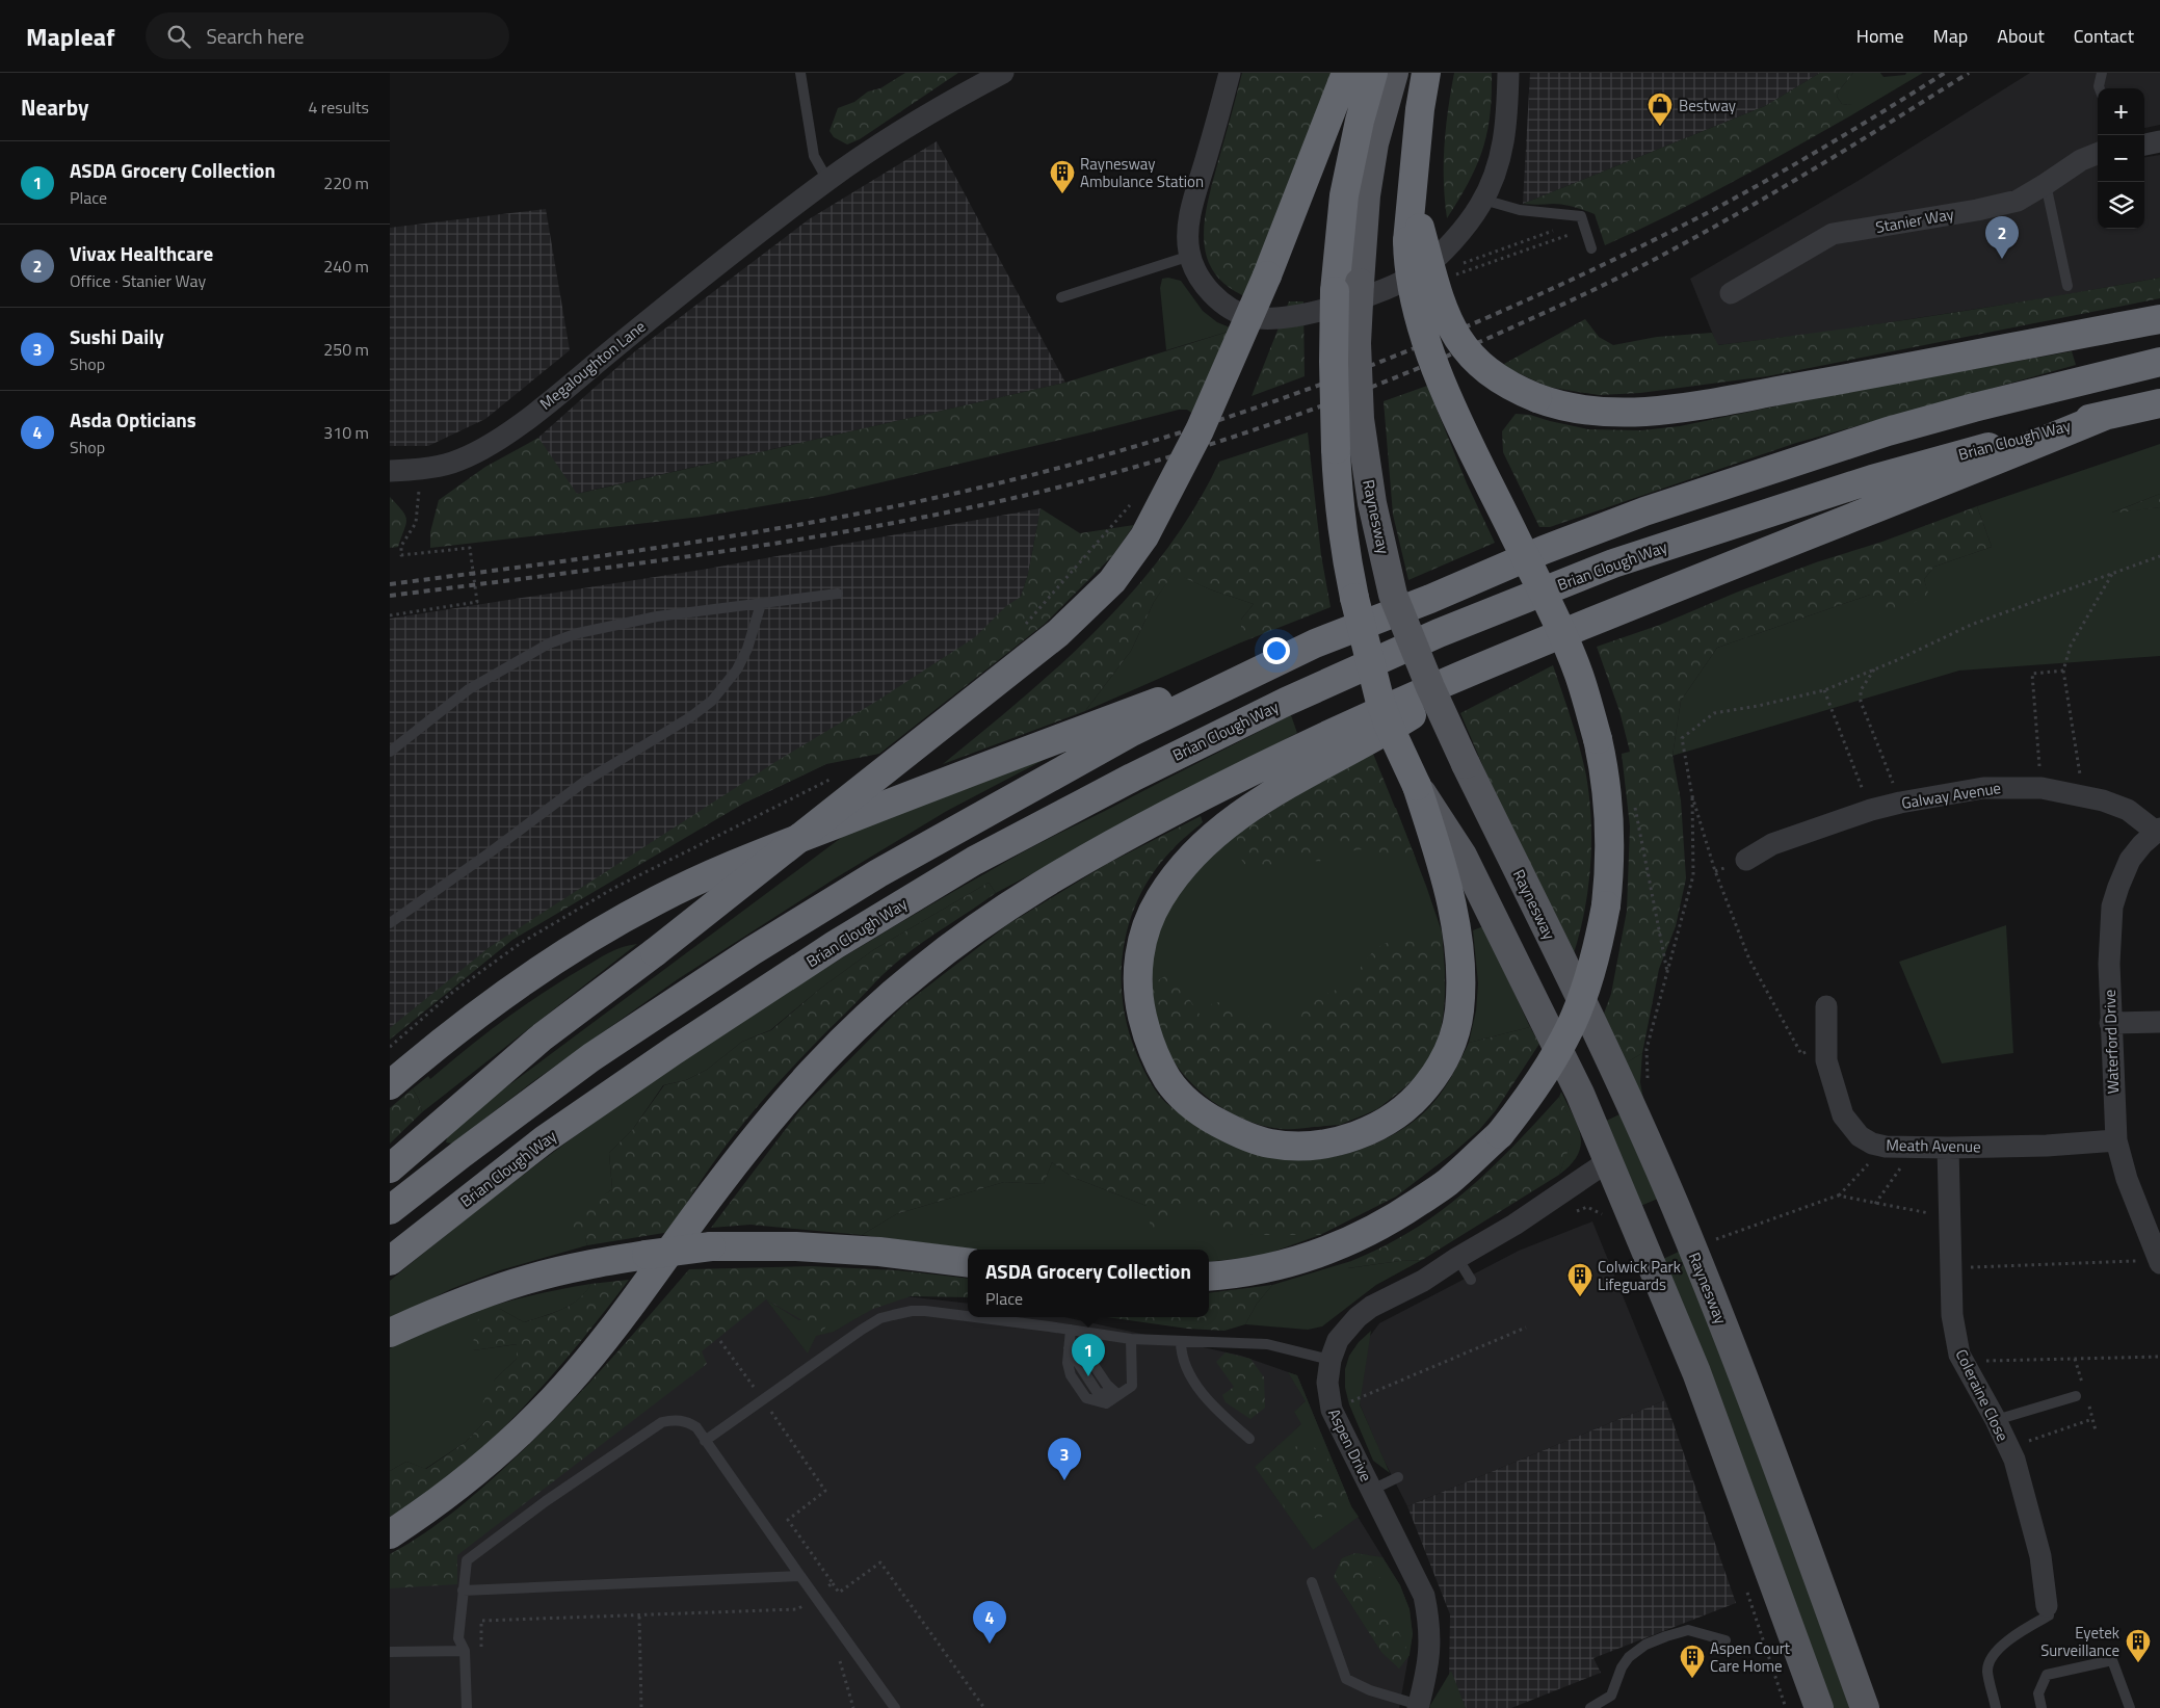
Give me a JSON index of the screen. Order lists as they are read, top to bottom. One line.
{"streets":{"highway":["Brian Clough Way","Raynesway"],"street":["Stanier Way","Megaloughton Lane","Galway Avenue","Waterford Drive","Meath Avenue","Coleraine Close","Aspen Drive"]},"crossings":[["Raynesway","Aspen Drive"],["Galway Avenue","Waterford Drive"],["Waterford Drive","Meath Avenue"],["Meath Avenue","Coleraine Close"]],"places":{"shop":["Bestway"],"building":["Raynesway Ambulance Station","Colwick Park Lifeguards","Eyetek Surveillance","Aspen Court Care Home"]},"page":{"header":"Mapleaf","search":"Search here","nav":["Home","Map","About","Contact"],"heading":["Nearby","4 results"],"map_buttons":["+","−"],"list":[{"mark":"1","name":"ASDA Grocery Collection","note":"Place","value":"220 m"},{"mark":"2","name":"Vivax Healthcare","note":"Office · Stanier Way","value":"240 m"},{"mark":"3","name":"Sushi Daily","note":"Shop","value":"250 m"},{"mark":"4","name":"Asda Opticians","note":"Shop","value":"310 m"}],"pins":["2","1","3","4"],"popup":["ASDA Grocery Collection","Place"]}}
